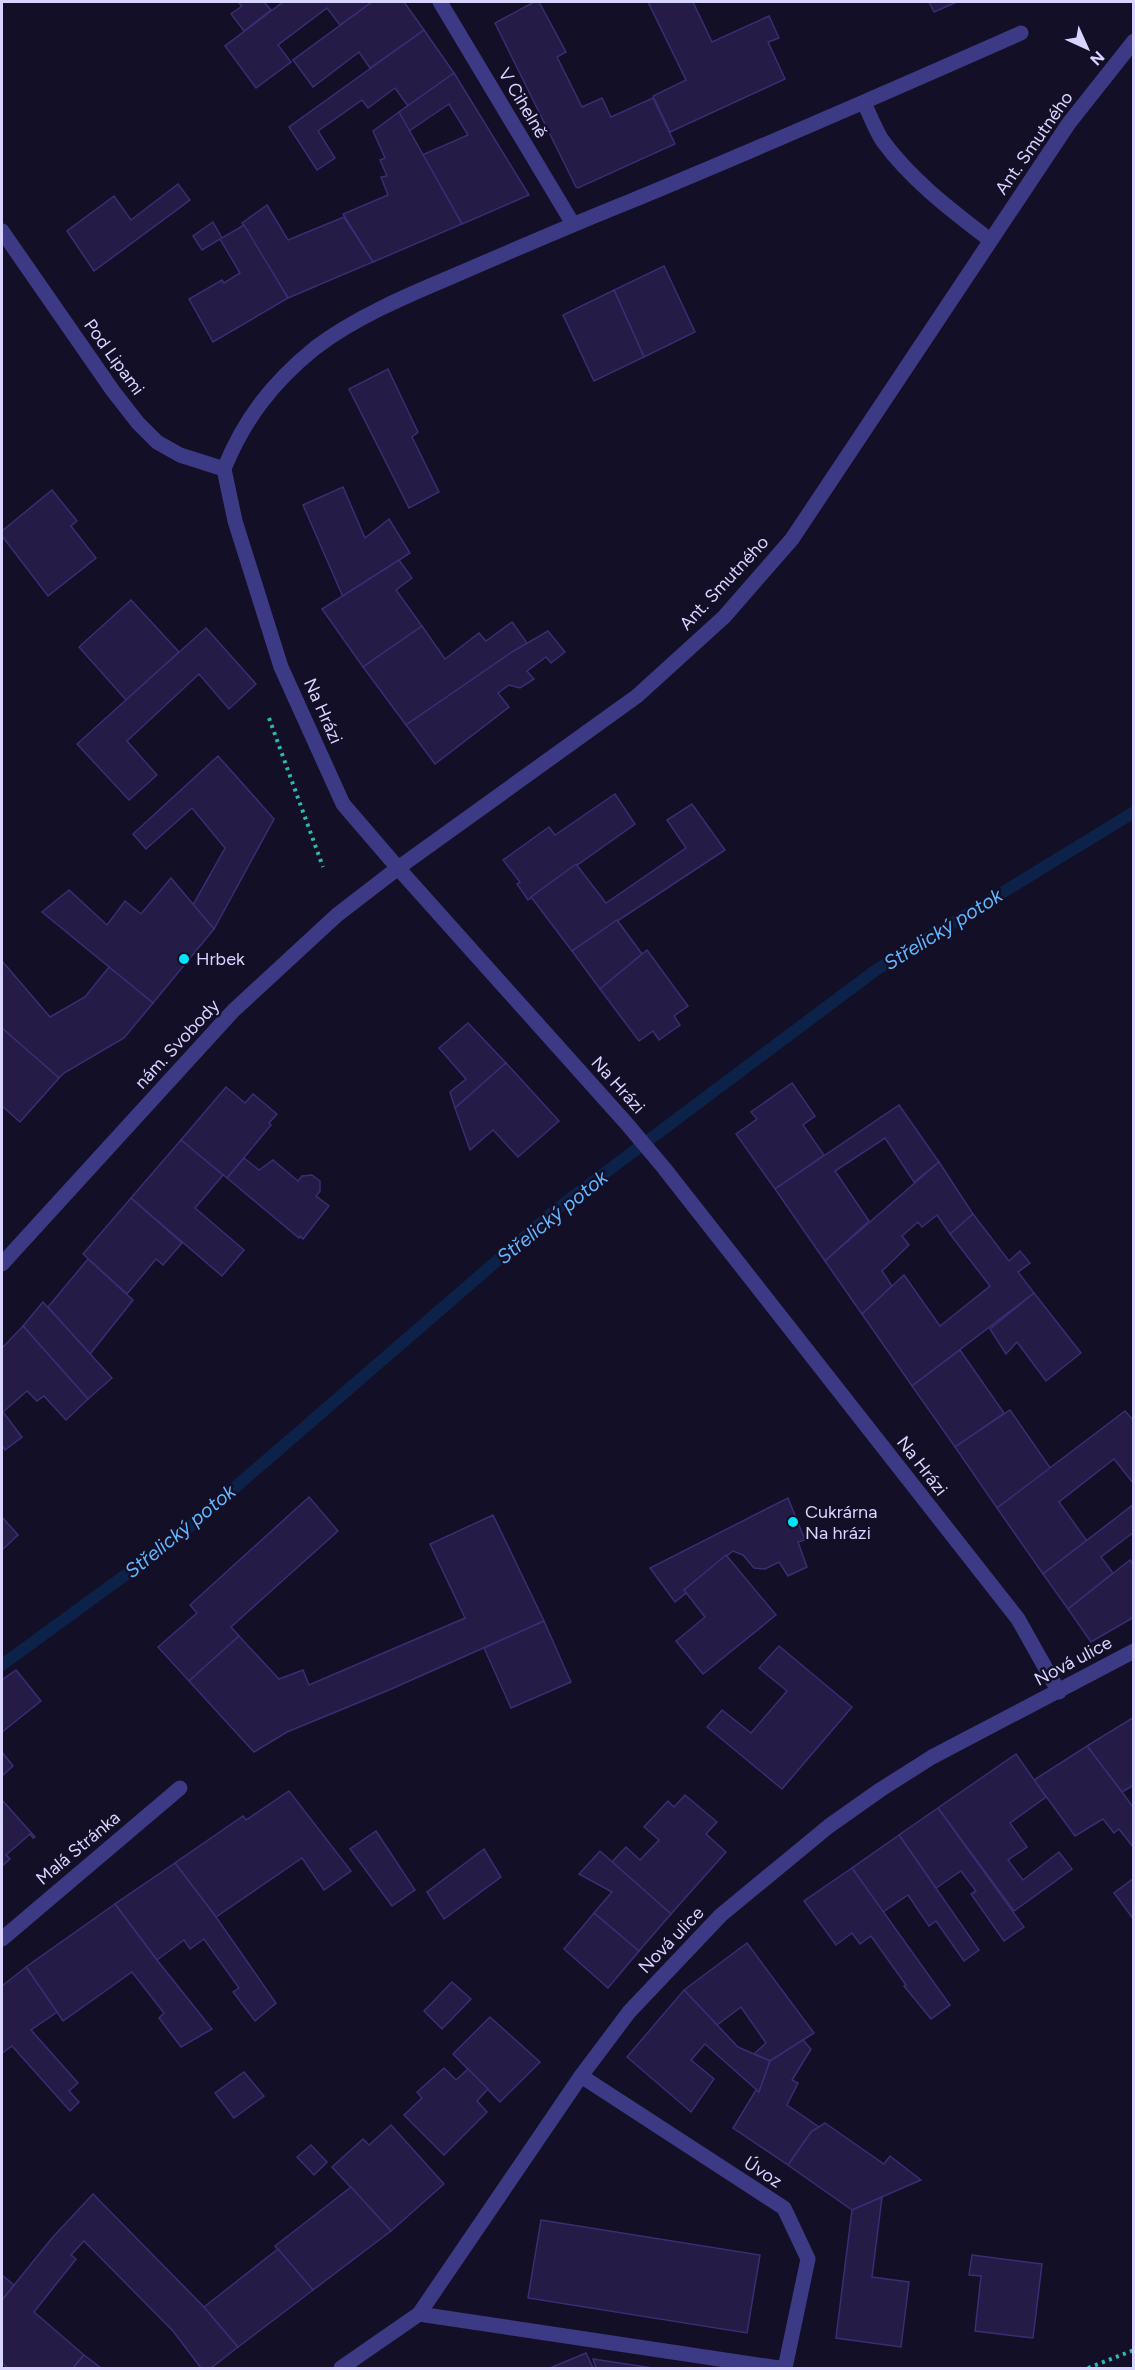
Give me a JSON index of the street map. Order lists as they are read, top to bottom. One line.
{"streets":{"street":["V Cihelně","Ant. Smutného","Pod Lipami","Na Hrázi","nám. Svobody","Nová ulice","Malá Stránka","Úvoz"]},"crossings":[["Ant. Smutného","Na Hrázi"],["Ant. Smutného","nám. Svobody"],["Pod Lipami","Na Hrázi"],["Na Hrázi","nám. Svobody"],["Na Hrázi","Nová ulice"],["Nová ulice","Úvoz"]],"water":["Střelický potok"],"places":["Hrbek","Cukrárna Na hrázi"],"north":"bottom right"}
